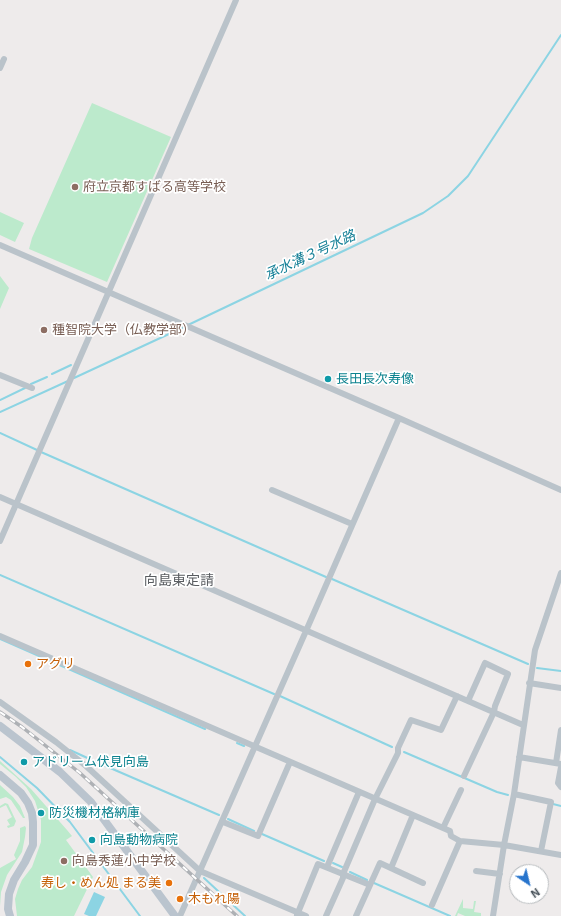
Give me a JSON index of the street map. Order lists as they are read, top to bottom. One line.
{"districts":["向島東定請"],"water":["承水溝３号水路"],"places":["府立京都すばる高等学校","種智院大学（仏教学部）","長田長次寿像","アグリ","アドリーム伏見向島","防災機材格納庫","向島動物病院","向島秀蓮小中学校","寿し・めん処 まる美","木もれ陽"],"north":"bottom right"}
